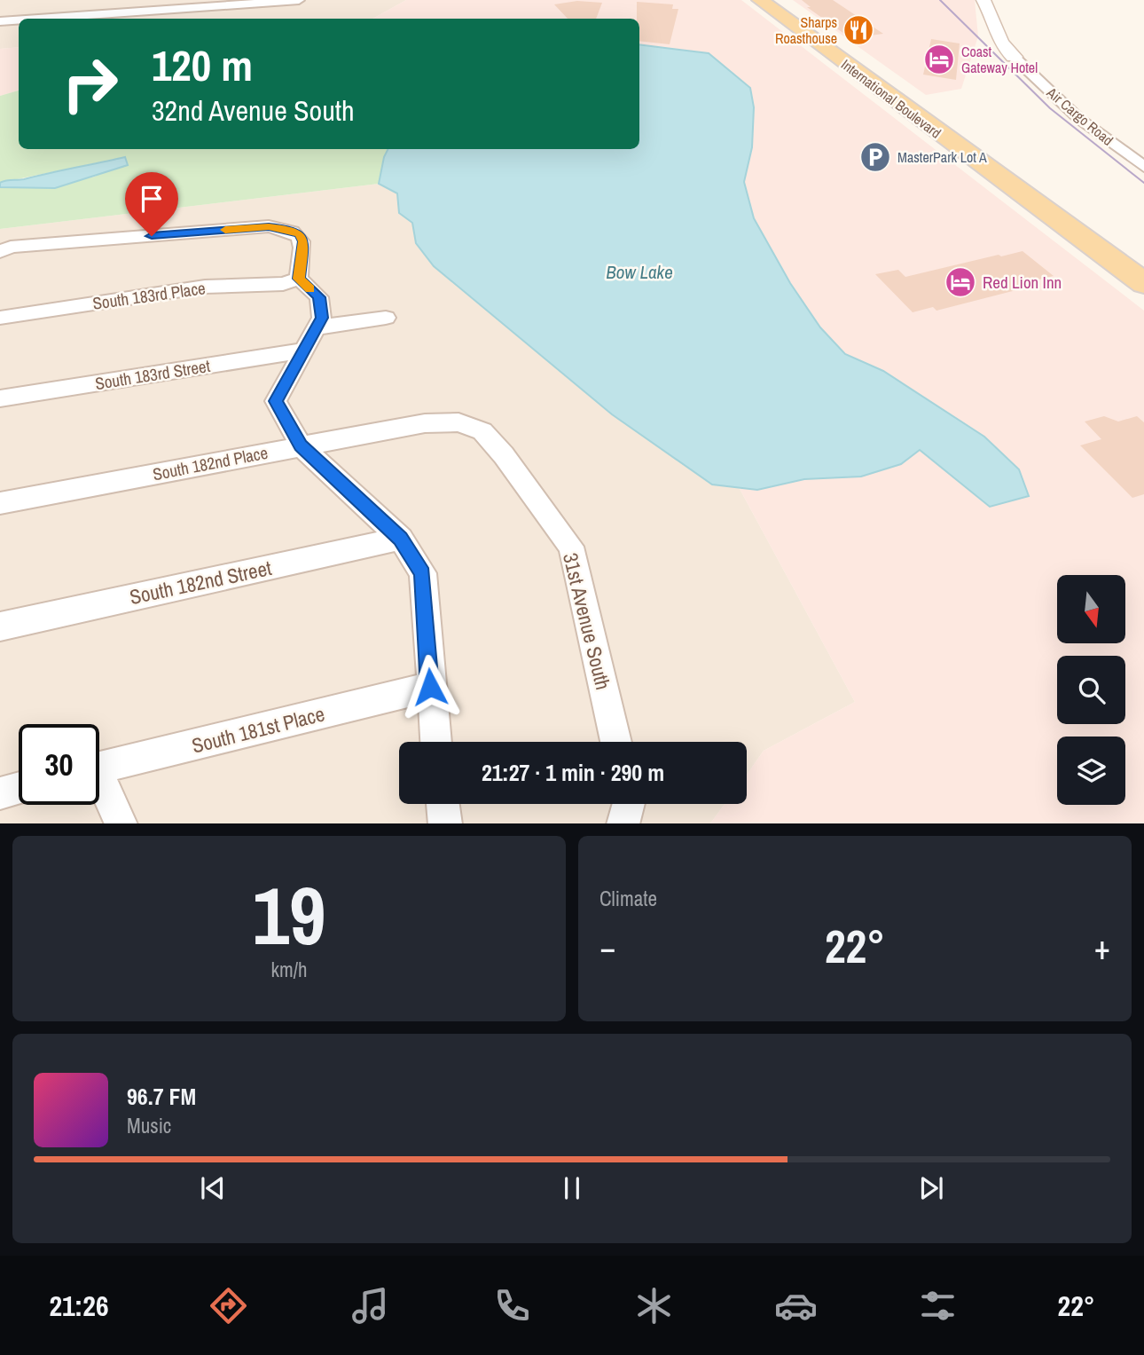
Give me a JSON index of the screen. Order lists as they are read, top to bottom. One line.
{"streets":{"main road":["International Boulevard"],"street":["Air Cargo Road","South 183rd Place","South 183rd Street","South 182nd Place","South 182nd Street","31st Avenue South","South 181st Place"]},"crossings":[["South 182nd Place","31st Avenue South"]],"water":["Bow Lake"],"places":{"restaurant":["Sharps Roasthouse"],"hotel":["Coast Gateway Hotel","Red Lion Inn"],"parking":["MasterPark Lot A"]},"north":"bottom","page":{"turn":["120 m","32nd Avenue South"],"limit":"30","trip":"21:27 · 1 min · 290 m","tile":[["19","km/h"],"Climate"],"heat":["−","22°","+"],"song":["96.7 FM","Music"],"tabs":["21:26","22°"]}}
